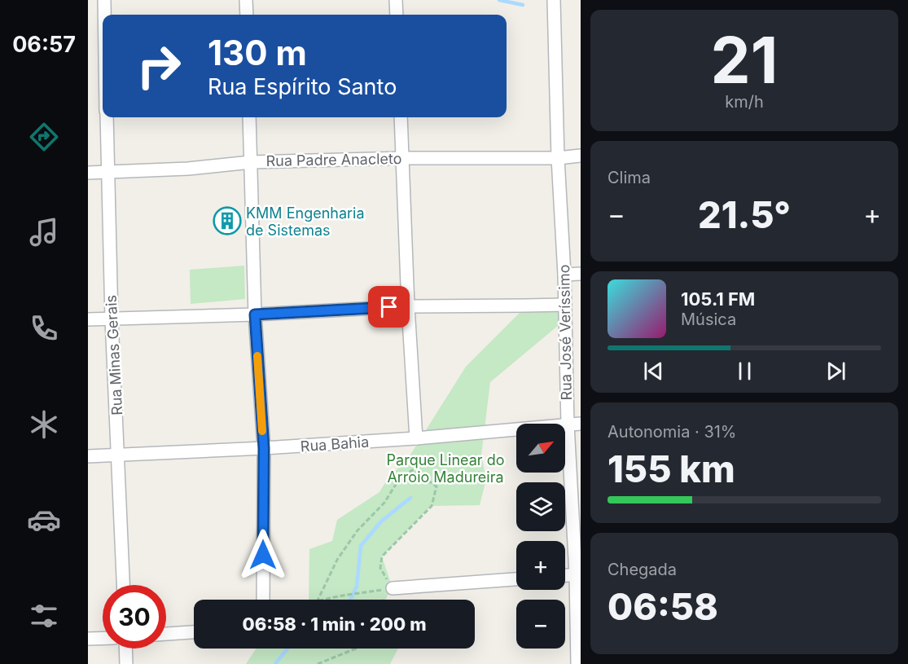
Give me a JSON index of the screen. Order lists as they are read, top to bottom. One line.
{"streets":{"street":["Rua Padre Anacleto","Rua José Veríssimo","Rua Minas Gerais","Rua Bahia"]},"crossings":[["Rua Padre Anacleto","Rua José Veríssimo"],["Rua Padre Anacleto","Rua Minas Gerais"],["Rua José Veríssimo","Rua Bahia"],["Rua Minas Gerais","Rua Bahia"]],"parks":["Parque Linear do Arroio Madureira"],"places":{"building":["KMM Engenharia de Sistemas"]},"north":"top right","page":{"tabs":"06:57","tile":[["21","km/h"],"Clima",["Autonomia · 31%","155 km"],["Chegada","06:58"]],"turn":["130 m","Rua Espírito Santo"],"heat":["−","21.5°","+"],"song":["105.1 FM","Música"],"map_buttons":["+","−"],"limit":"30","trip":"06:58 · 1 min · 200 m"}}
